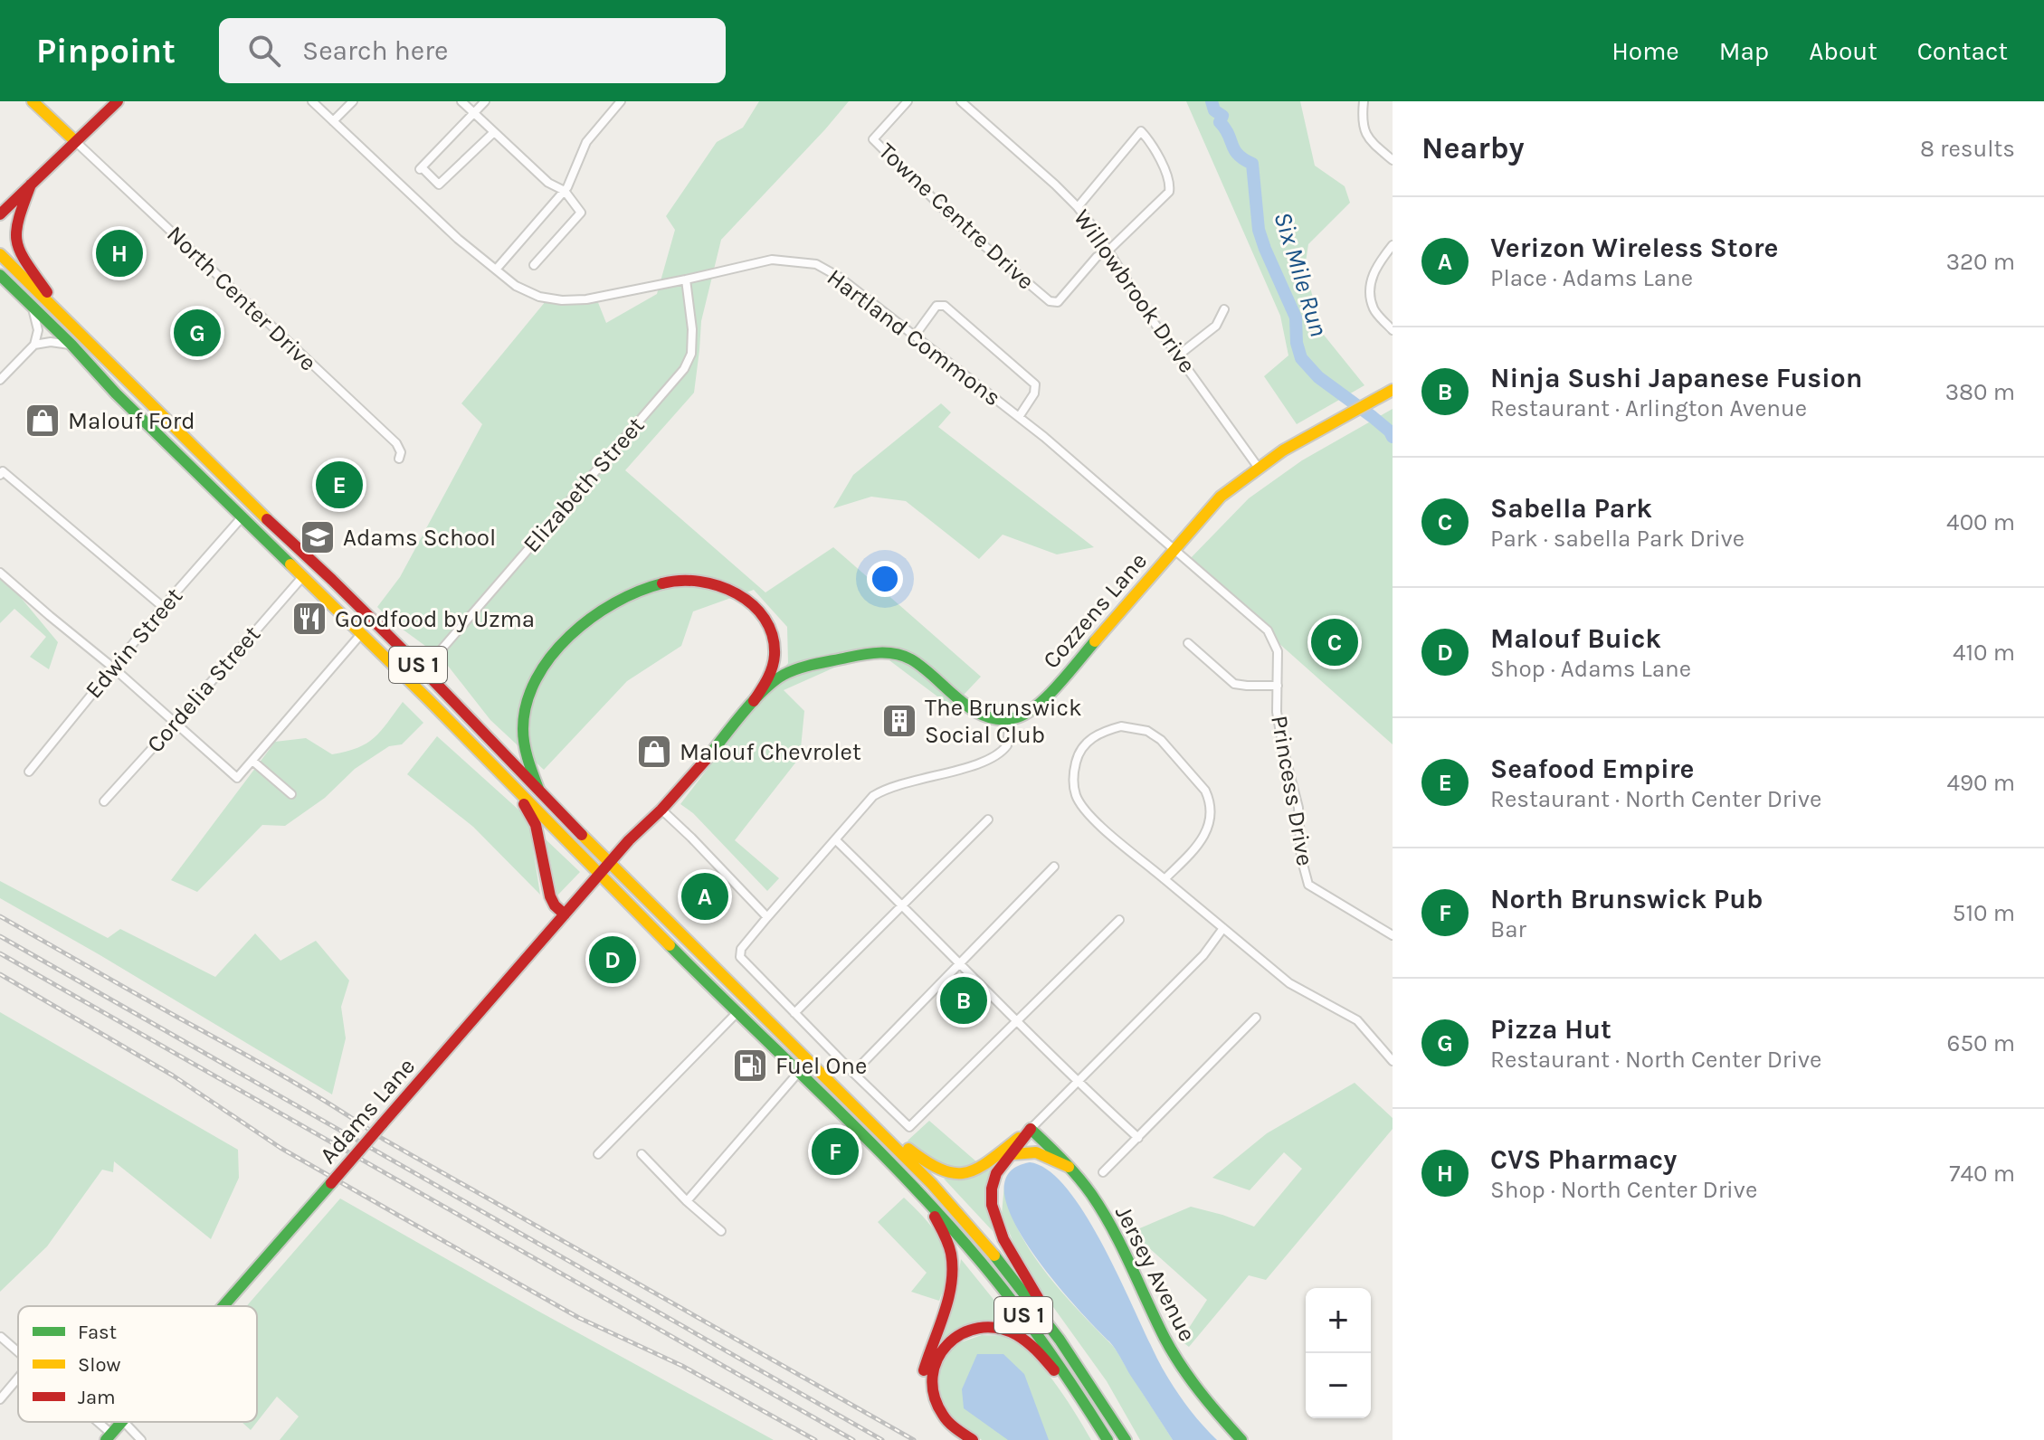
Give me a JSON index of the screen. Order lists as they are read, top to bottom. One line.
{"streets":{"main road":["Cozzens Lane","US 1","Adams Lane","Jersey Avenue"],"street":["Towne Centre Drive","Willowbrook Drive","North Center Drive","Hartland Commons","Elizabeth Street","Edwin Street","Cordelia Street","Princess Drive"]},"crossings":[["Towne Centre Drive","Willowbrook Drive"],["Willowbrook Drive","Cozzens Lane"],["Hartland Commons","Elizabeth Street"],["Hartland Commons","Cozzens Lane"],["Hartland Commons","Princess Drive"],["Elizabeth Street","US 1"],["Cozzens Lane","Adams Lane"],["Edwin Street","US 1"],["US 1","Cordelia Street"],["US 1","Adams Lane"]],"water":["Six Mile Run"],"places":{"shop":["Malouf Ford","Malouf Chevrolet"],"school or university":["Adams School"],"restaurant":["Goodfood by Uzma"],"building":["The Brunswick Social Club"],"fuel station":["Fuel One"]},"legend":["Fast","Slow","Jam"],"page":{"header":"Pinpoint","search":"Search here","nav":["Home","Map","About","Contact"],"heading":["Nearby","8 results"],"list":[{"mark":"A","name":"Verizon Wireless Store","note":"Place · Adams Lane","value":"320 m"},{"mark":"B","name":"Ninja Sushi Japanese Fusion","note":"Restaurant · Arlington Avenue","value":"380 m"},{"mark":"C","name":"Sabella Park","note":"Park · sabella Park Drive","value":"400 m"},{"mark":"D","name":"Malouf Buick","note":"Shop · Adams Lane","value":"410 m"},{"mark":"E","name":"Seafood Empire","note":"Restaurant · North Center Drive","value":"490 m"},{"mark":"F","name":"North Brunswick Pub","note":"Bar","value":"510 m"},{"mark":"G","name":"Pizza Hut","note":"Restaurant · North Center Drive","value":"650 m"},{"mark":"H","name":"CVS Pharmacy","note":"Shop · North Center Drive","value":"740 m"}],"pins":["H","G","E","C","A","D","B","F"],"map_buttons":["+","−"]}}
